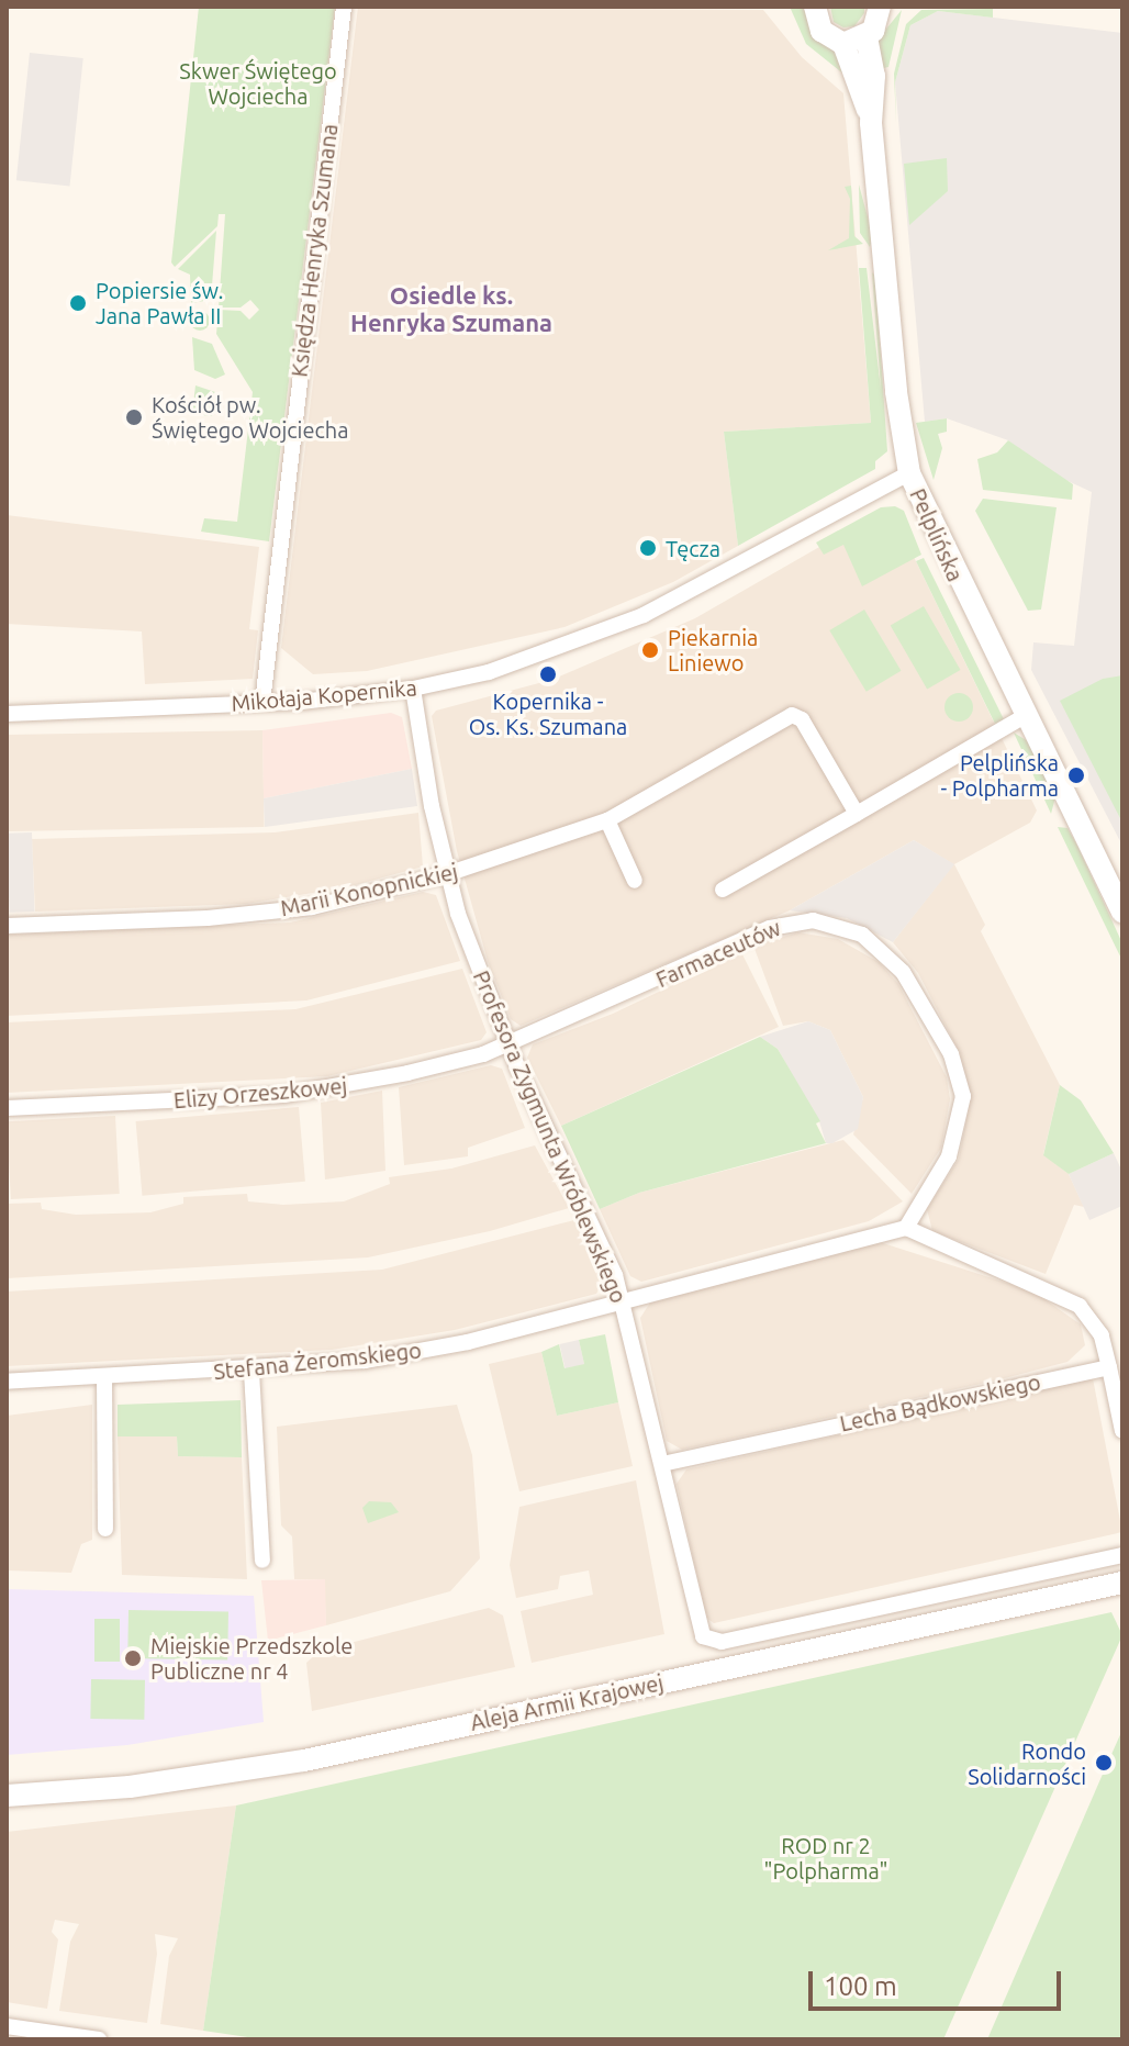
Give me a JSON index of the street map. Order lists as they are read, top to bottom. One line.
{"streets":{"main road":["Pelplińska","Aleja Armii Krajowej"],"street":["Księdza Henryka Szumana","Mikołaja Kopernika","Marii Konopnickiej","Farmaceutów","Elizy Orzeszkowej","Profesora Zygmunta Wróblewskiego","Stefana Żeromskiego","Lecha Bądkowskiego"]},"crossings":[["Księdza Henryka Szumana","Mikołaja Kopernika"],["Pelplińska","Mikołaja Kopernika"],["Mikołaja Kopernika","Profesora Zygmunta Wróblewskiego"],["Marii Konopnickiej","Profesora Zygmunta Wróblewskiego"],["Farmaceutów","Elizy Orzeszkowej"],["Farmaceutów","Profesora Zygmunta Wróblewskiego"],["Elizy Orzeszkowej","Profesora Zygmunta Wróblewskiego"],["Profesora Zygmunta Wróblewskiego","Stefana Żeromskiego"],["Profesora Zygmunta Wróblewskiego","Lecha Bądkowskiego"]],"districts":["Osiedle ks. Henryka Szumana"],"parks":["Skwer Świętego Wojciecha","ROD nr 2 \"Polpharma\""],"places":["Popiersie św. Jana Pawła II","Kościół pw. Świętego Wojciecha","Tęcza","Piekarnia Liniewo","Kopernika - Os. Ks. Szumana","Pelplińska - Polpharma","Miejskie Przedszkole Publiczne nr 4","Rondo Solidarności"],"scale_bar":"100 m"}
